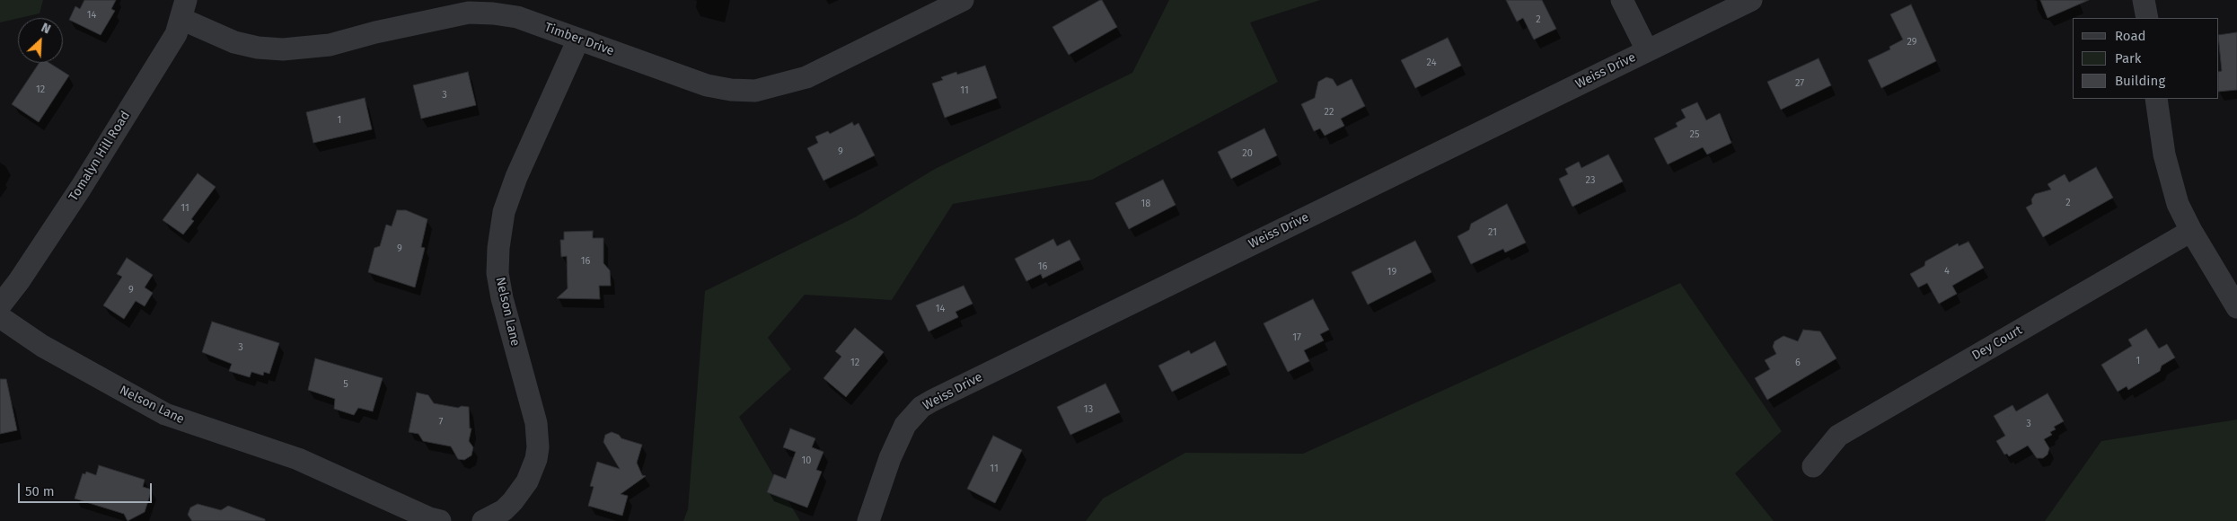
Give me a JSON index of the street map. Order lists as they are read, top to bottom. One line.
{"streets":{"street":["Timber Drive","Weiss Drive","Tomalyn Hill Road","Nelson Lane","Dey Court"]},"crossings":[["Timber Drive","Tomalyn Hill Road"],["Timber Drive","Nelson Lane"]],"house_numbers":["14","2","29","24","27","12","11","3","22","1","25","9","20","23","2","18","11","21","9","16","16","4","19","9","14","17","3","1","12","6","5","13","7","3","10","11"],"legend":["Road","Park","Building"],"scale_bar":"50 m","north":"top right"}
